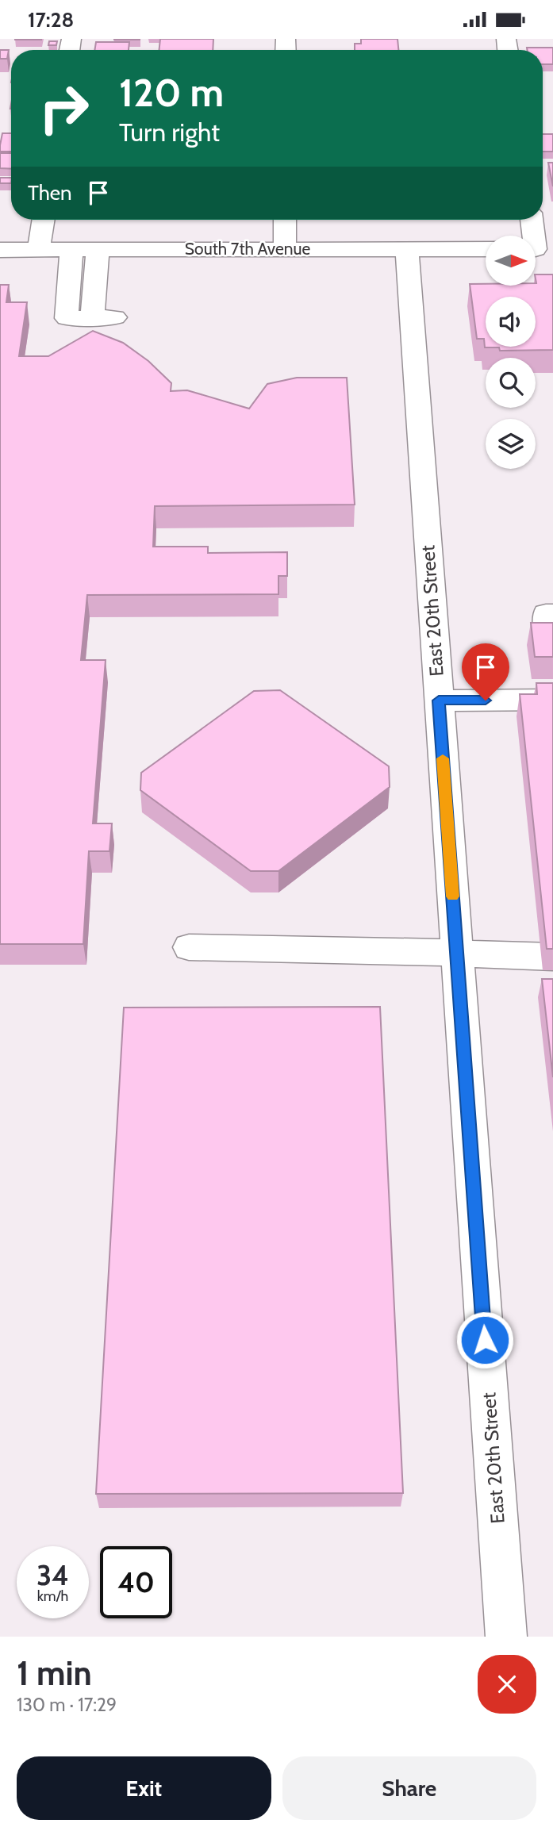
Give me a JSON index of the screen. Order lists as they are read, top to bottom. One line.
{"streets":{"street":["South 7th Avenue","East 20th Street"]},"crossings":[["South 7th Avenue","East 20th Street"]],"north":"right","page":{"status":"17:28","turn":["120 m","Turn right"],"then":"Then","speed":"34 km/h","limit":"40","heading":["1 min","130 m · 17:29"],"buttons":["Exit","Share"]}}
